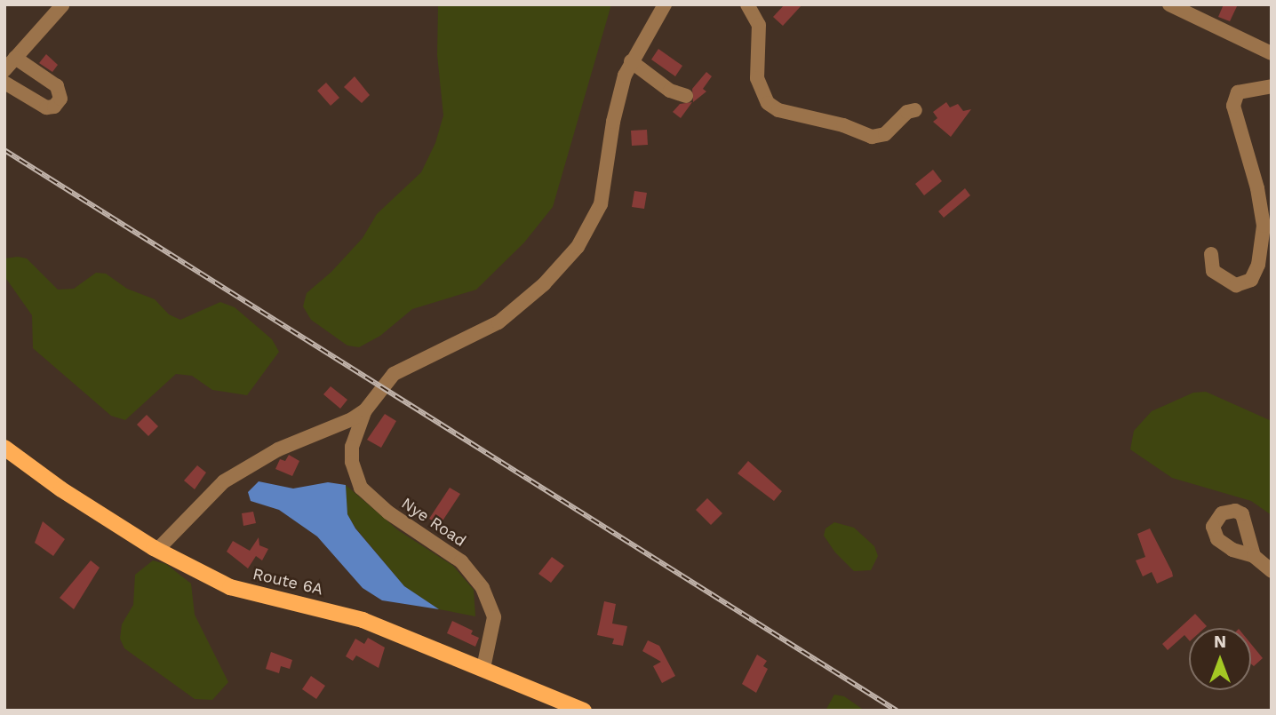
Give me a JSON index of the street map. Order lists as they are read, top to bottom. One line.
{"streets":{"main road":["Route 6A"],"street":["Nye Road"]},"crossings":[["Nye Road","Route 6A"]],"north":"top"}
